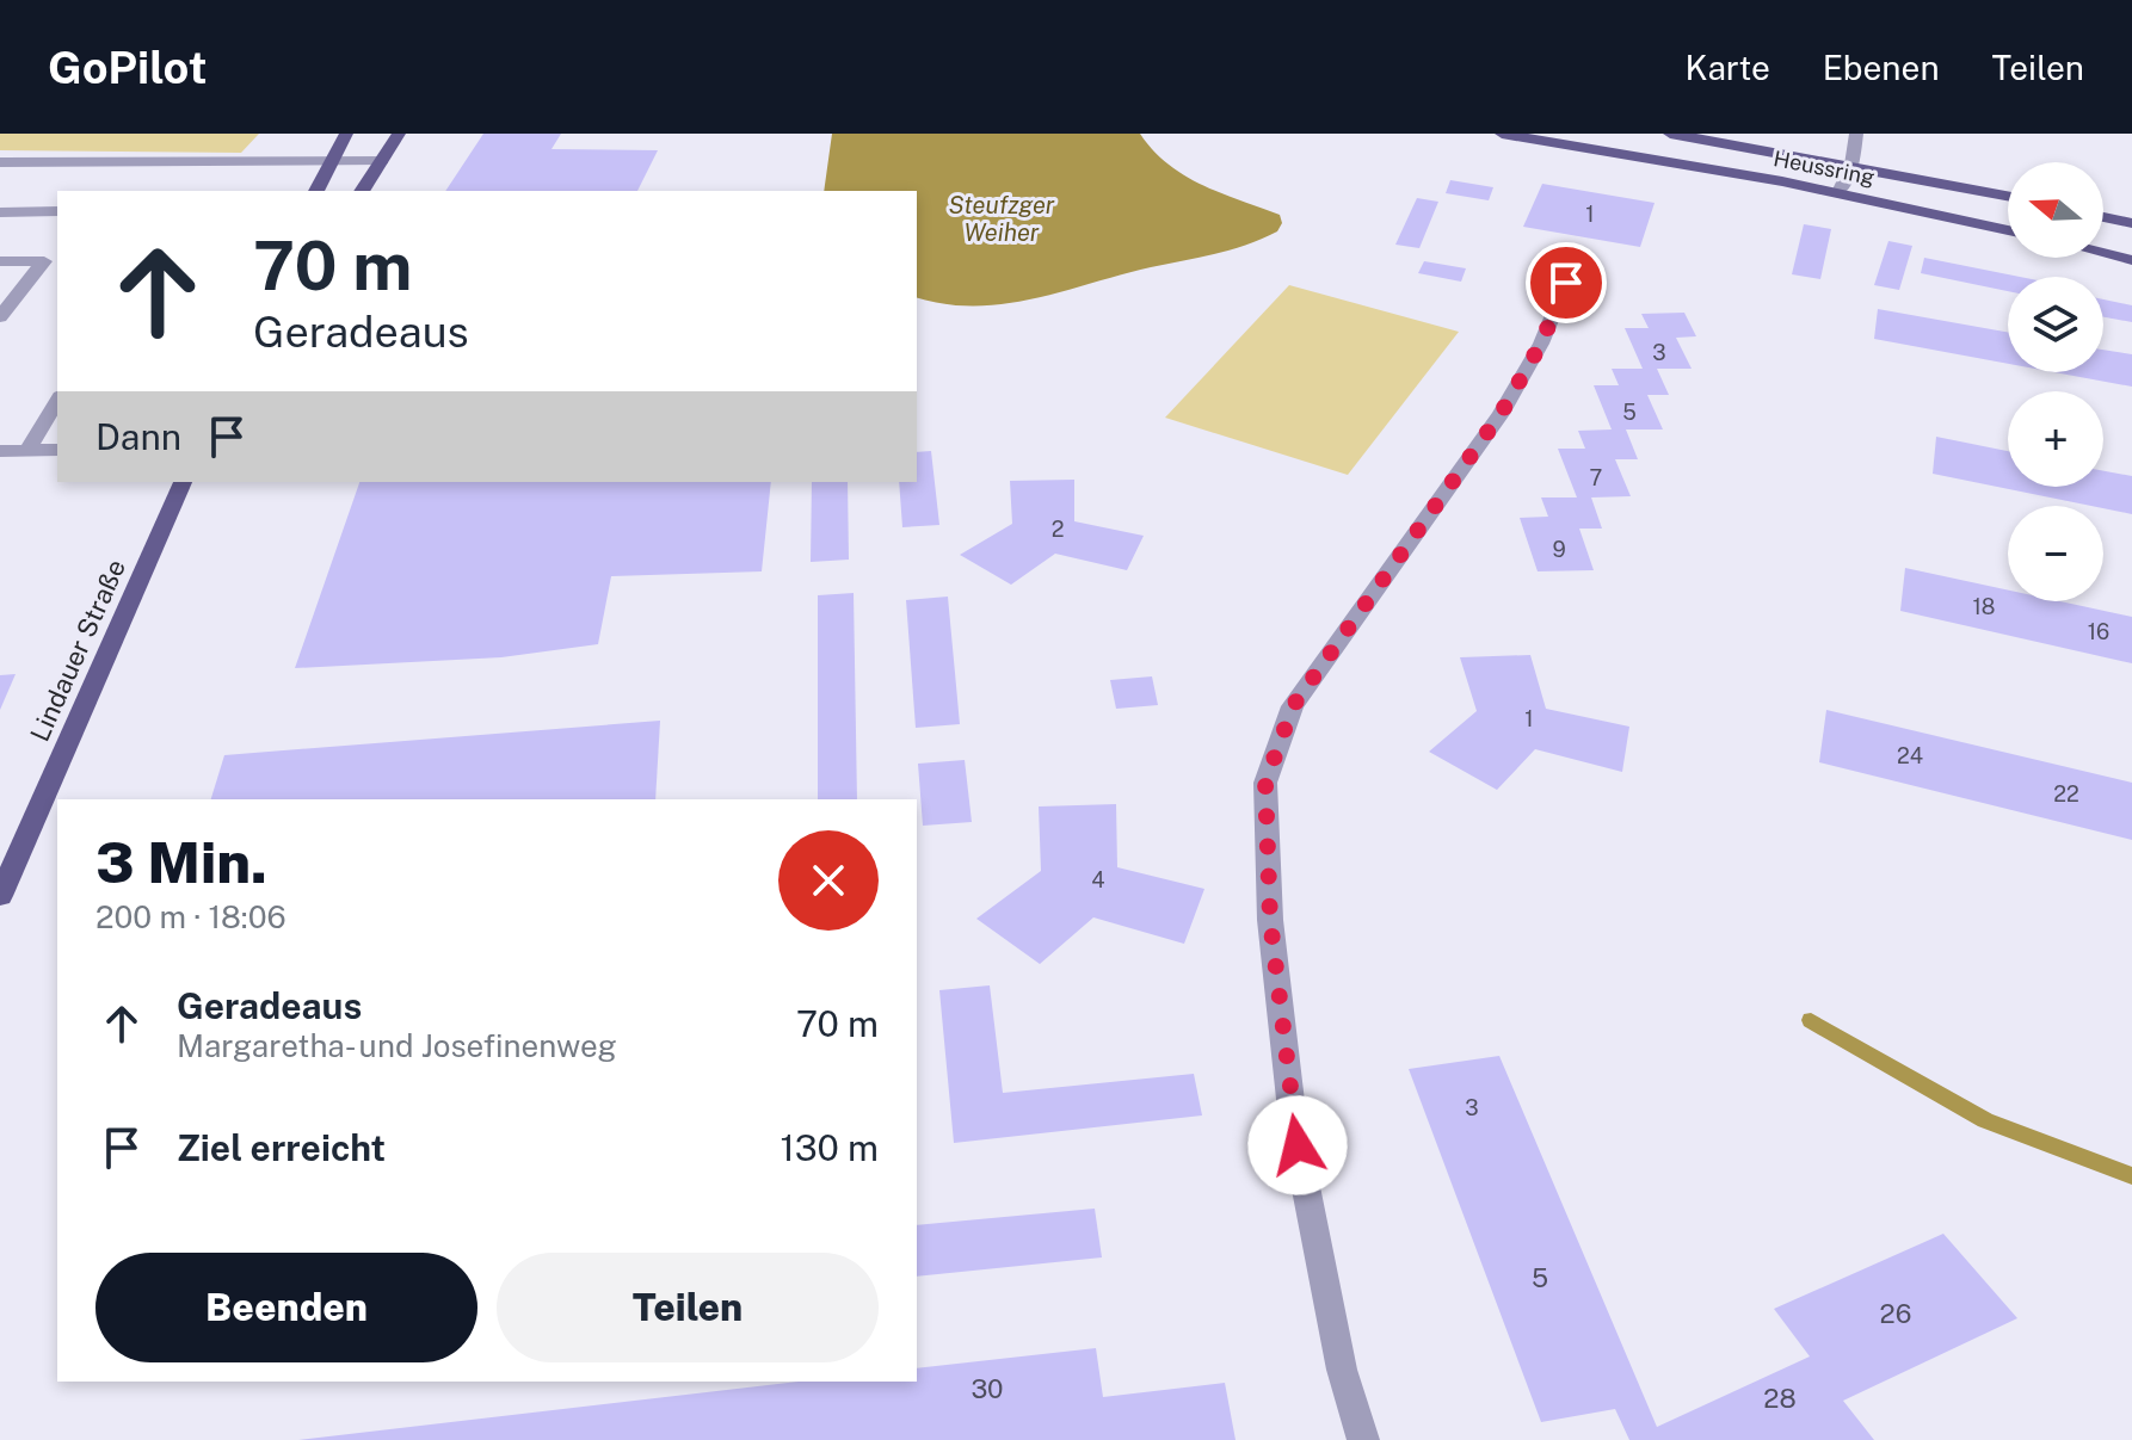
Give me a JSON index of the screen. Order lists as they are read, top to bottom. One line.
{"streets":{"main road":["Heussring","Lindauer Straße"]},"water":["Steufzger Weiher"],"house_numbers":["1","3","5","7","2","9","18","16","1","24","22","4","3","5","26","30","28"],"north":"left","page":{"header":"GoPilot","nav":["Karte","Ebenen","Teilen"],"map_buttons":["+","−"],"turn":["70 m","Geradeaus"],"then":"Dann","heading":["3 Min.","200 m · 18:06"],"list":[{"name":"Geradeaus","note":"Margaretha- und Josefinenweg","value":"70 m"},{"name":"Ziel erreicht","value":"130 m"}],"buttons":["Beenden","Teilen"]}}
